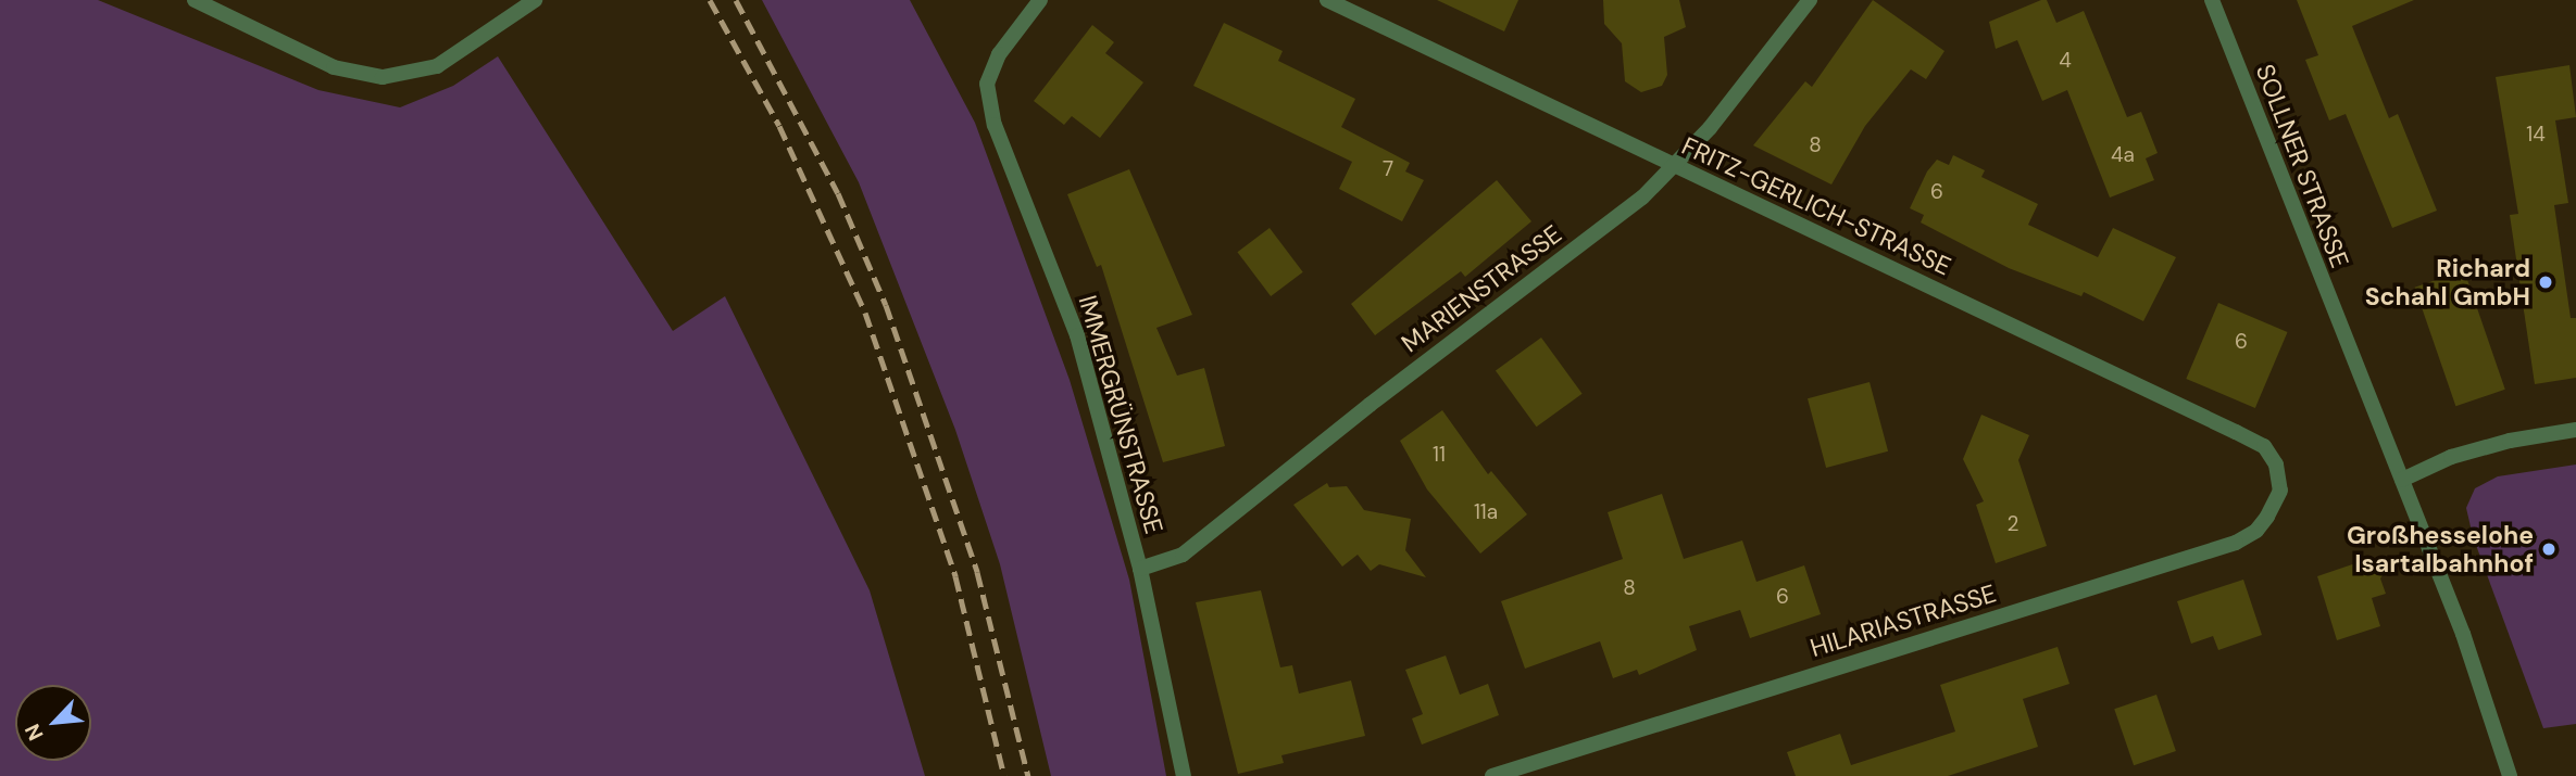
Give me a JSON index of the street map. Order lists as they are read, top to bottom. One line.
{"streets":{"street":["SOLLNER STRASSE","FRITZ-GERLICH-STRASSE","MARIENSTRASSE","IMMERGRÜNSTRASSE","HILARIASTRASSE"]},"crossings":[["FRITZ-GERLICH-STRASSE","MARIENSTRASSE"],["FRITZ-GERLICH-STRASSE","HILARIASTRASSE"],["MARIENSTRASSE","IMMERGRÜNSTRASSE"]],"places":["Richard Schahl GmbH","Großhesselohe Isartalbahnhof"],"house_numbers":["4","14","8","4a","7","6","6","11","11a","2","8","6"],"north":"bottom left"}
